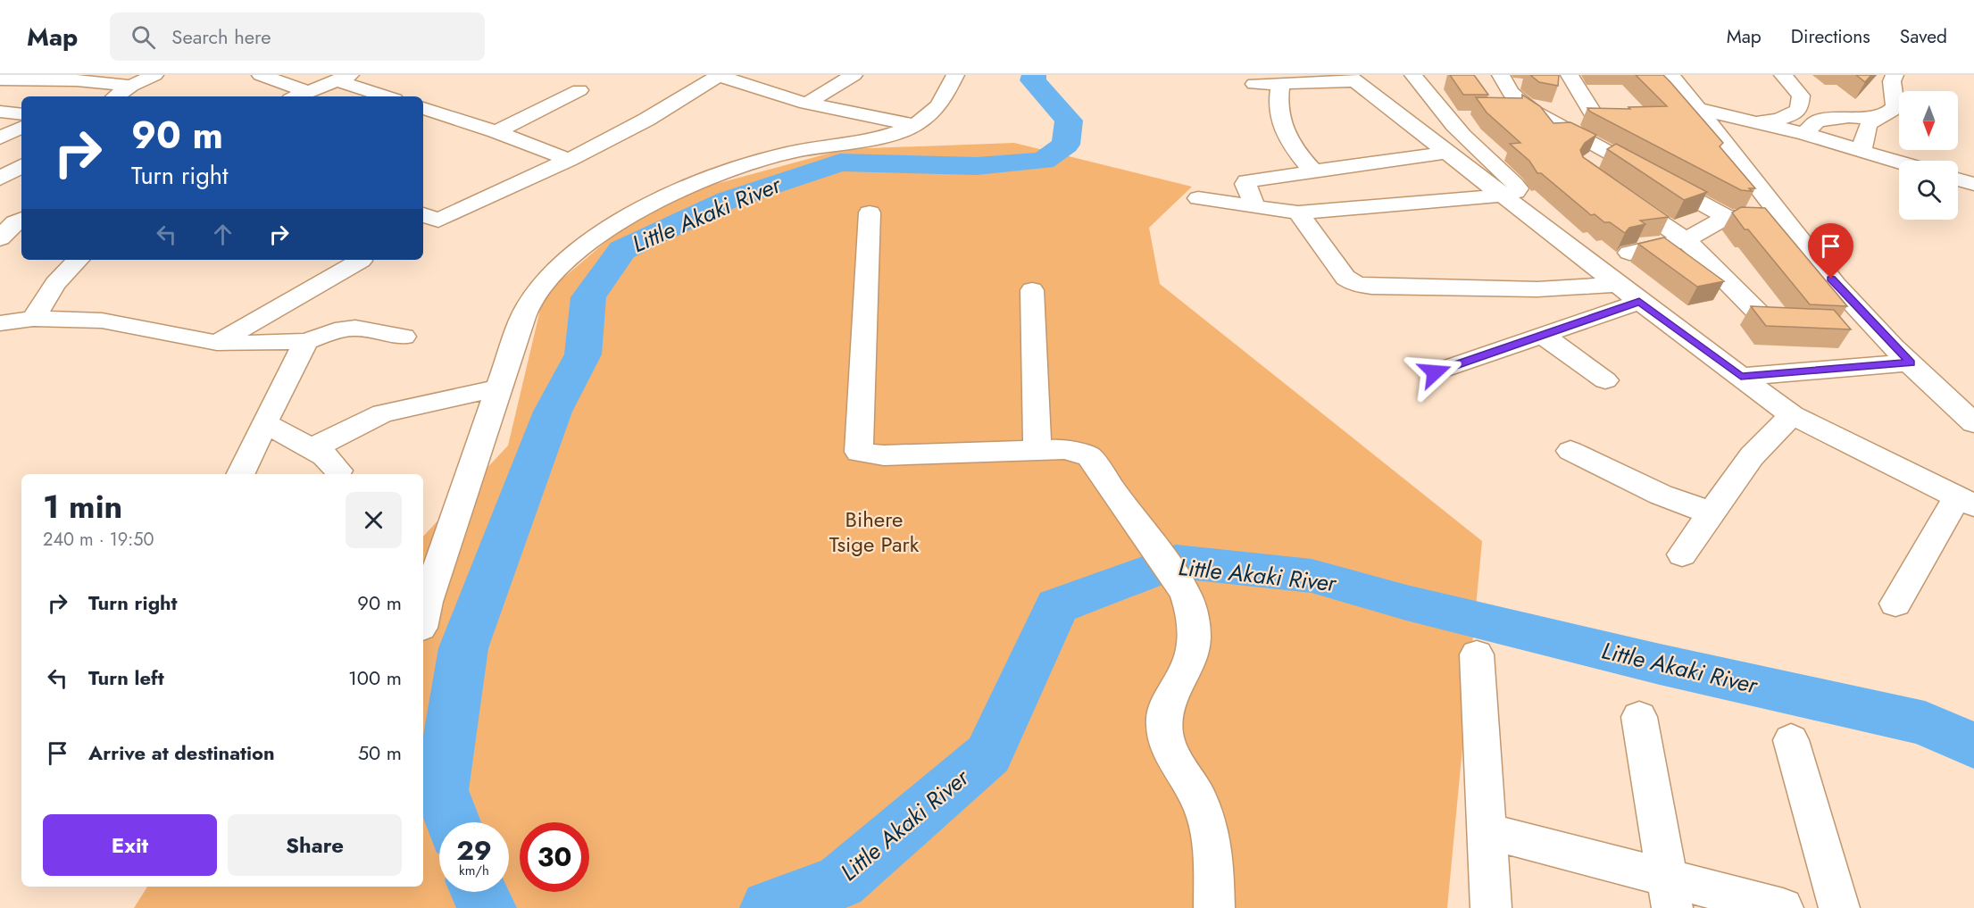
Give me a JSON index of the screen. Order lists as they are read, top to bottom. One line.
{"water":["Little Akaki River"],"parks":["Bihere Tsige Park"],"north":"bottom","page":{"header":"Map","search":"Search here","nav":["Map","Directions","Saved"],"turn":["90 m","Turn right"],"heading":["1 min","240 m · 19:50"],"list":[{"name":"Turn right","value":"90 m"},{"name":"Turn left","value":"100 m"},{"name":"Arrive at destination","value":"50 m"}],"buttons":["Exit","Share"],"speed":"29 km/h","limit":"30"}}
